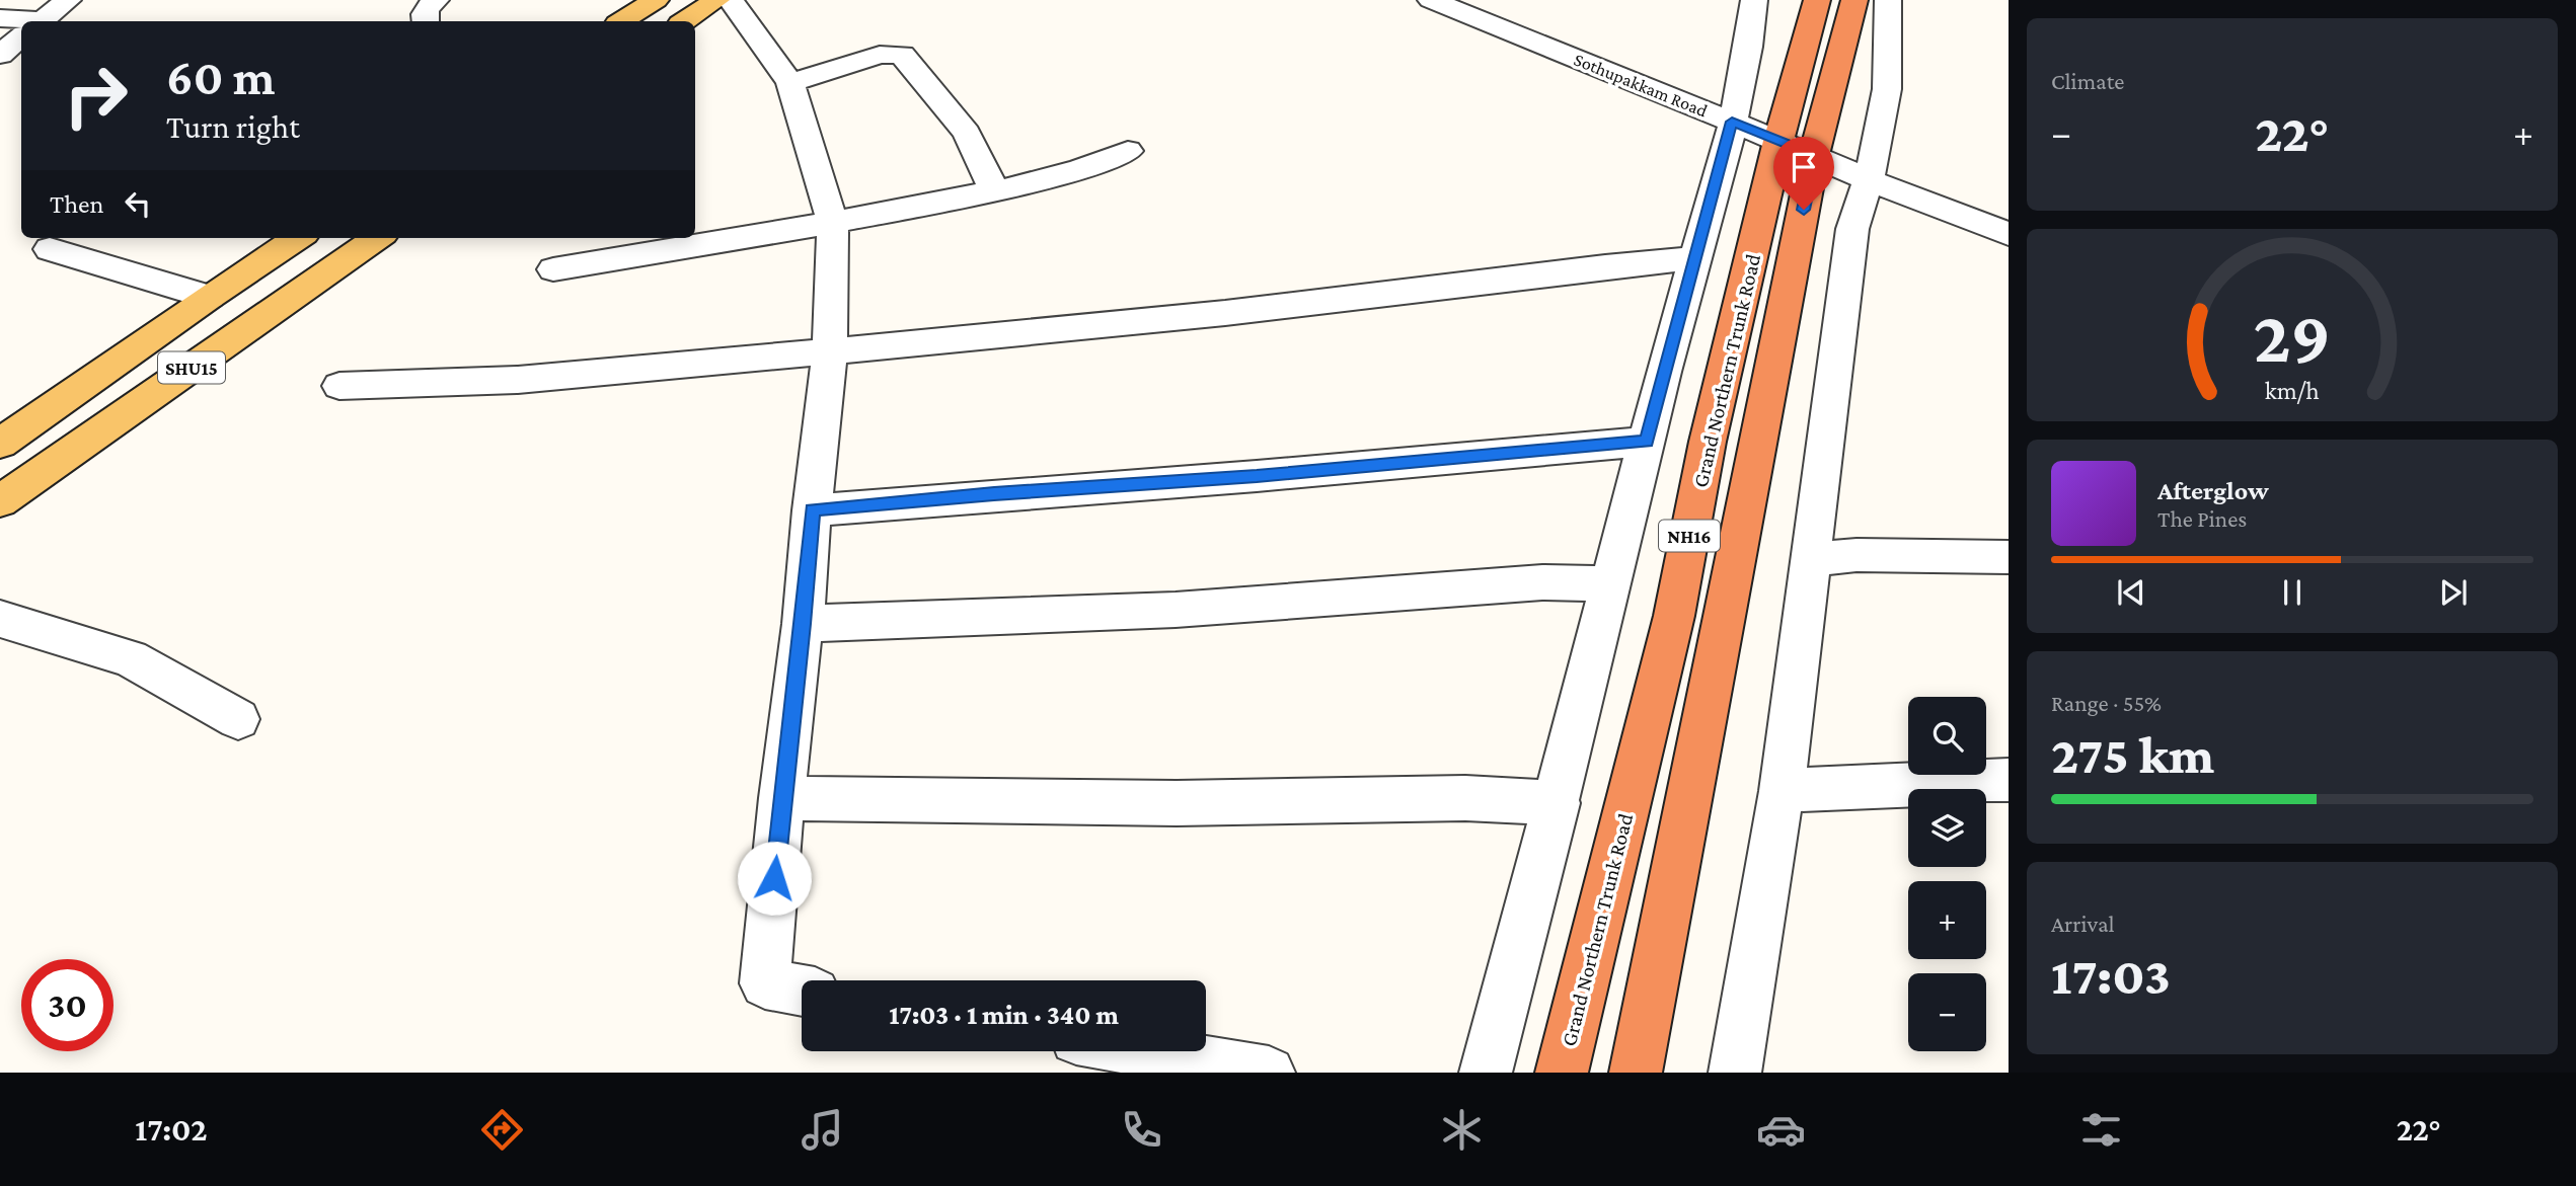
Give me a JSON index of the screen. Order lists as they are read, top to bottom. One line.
{"streets":{"highway":["Grand Northern Trunk Road","NH16"],"main road":["SHU15"],"street":["Sothupakkam Road"]},"crossings":[["Sothupakkam Road","Grand Northern Trunk Road"]],"page":{"tile":["Climate",["Range · 55%","275 km"],["Arrival","17:03"]],"turn":["60 m","Turn right"],"heat":["−","22°","+"],"then":"Then","song":["Afterglow","The Pines"],"map_buttons":["+","−"],"limit":"30","trip":"17:03 · 1 min · 340 m","tabs":["17:02","22°"],"gauge":["29","km/h"]}}
